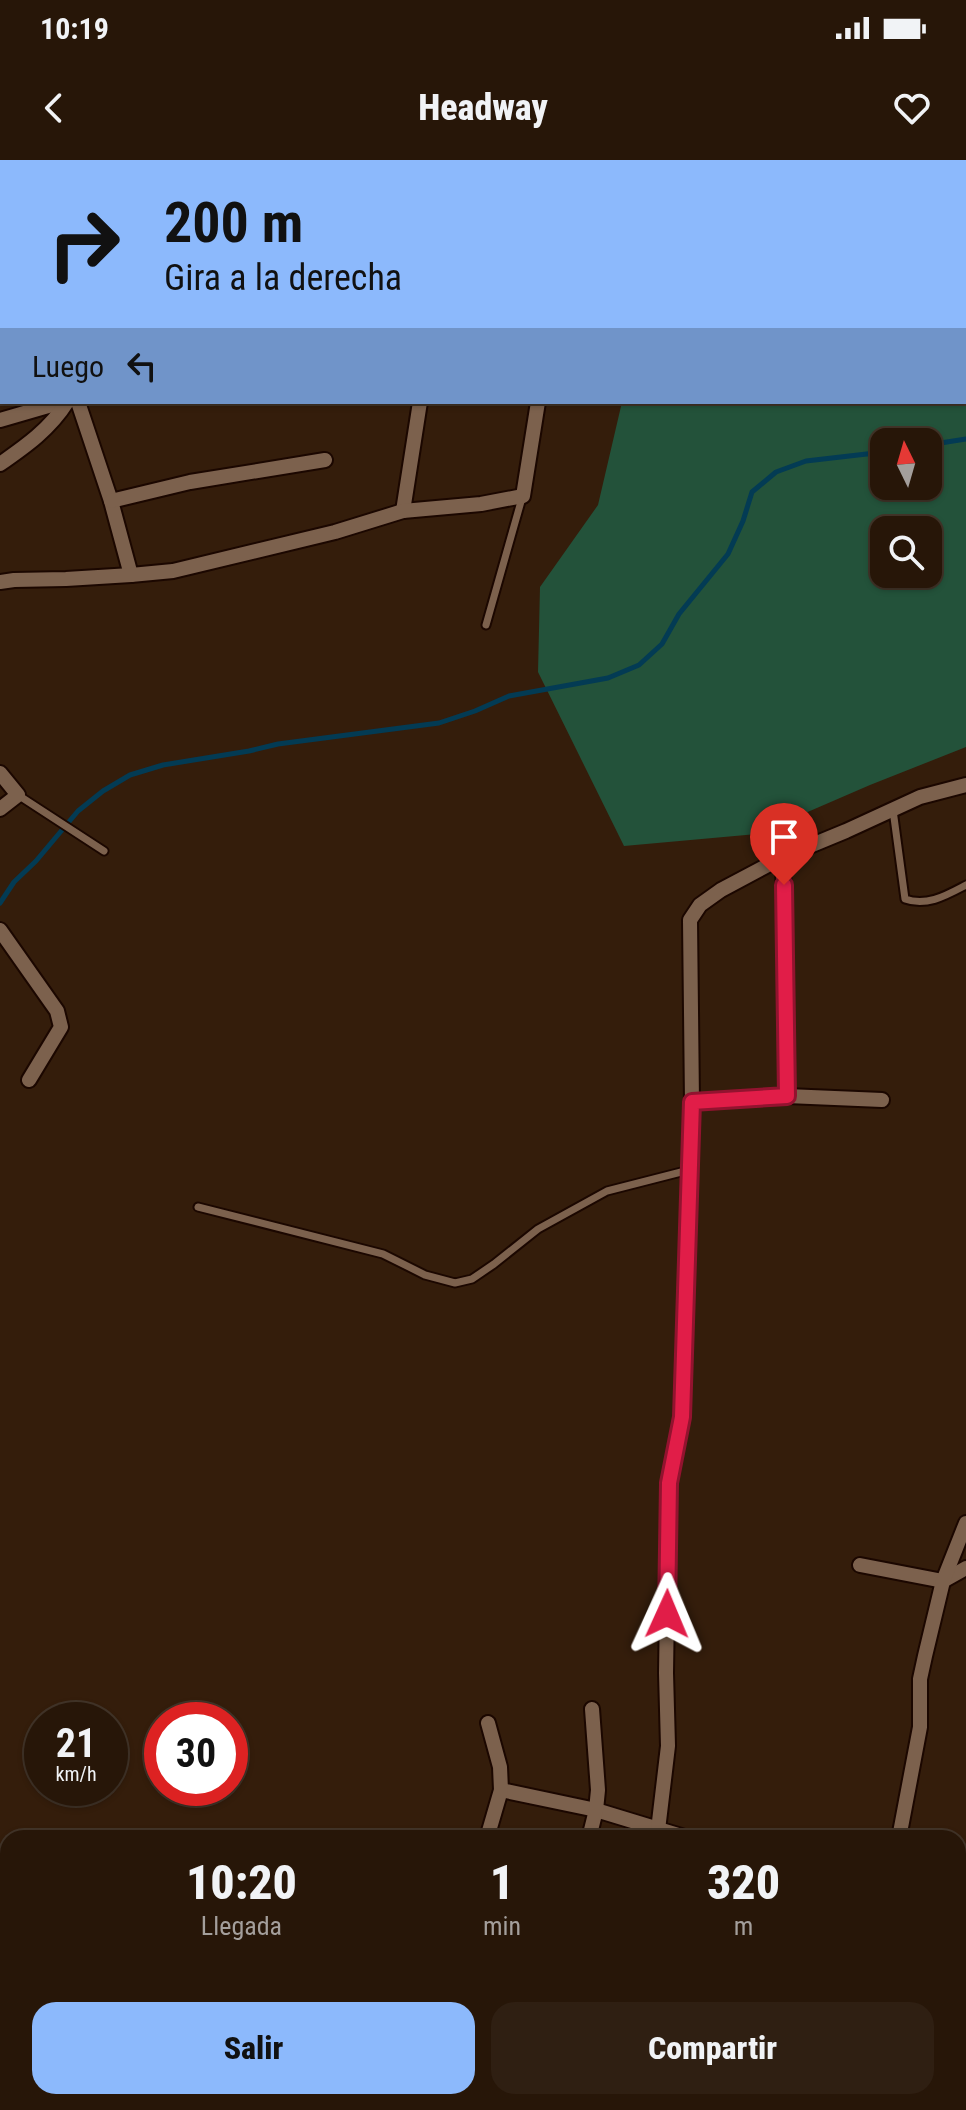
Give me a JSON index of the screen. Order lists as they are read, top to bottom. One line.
{"north":"top","page":{"status":"10:19","header":"Headway","turn":["200 m","Gira a la derecha"],"then":"Luego","speed":"21 km/h","limit":"30","eta":["10:20","Llegada","1","min","320","m"],"buttons":["Salir","Compartir"]}}
